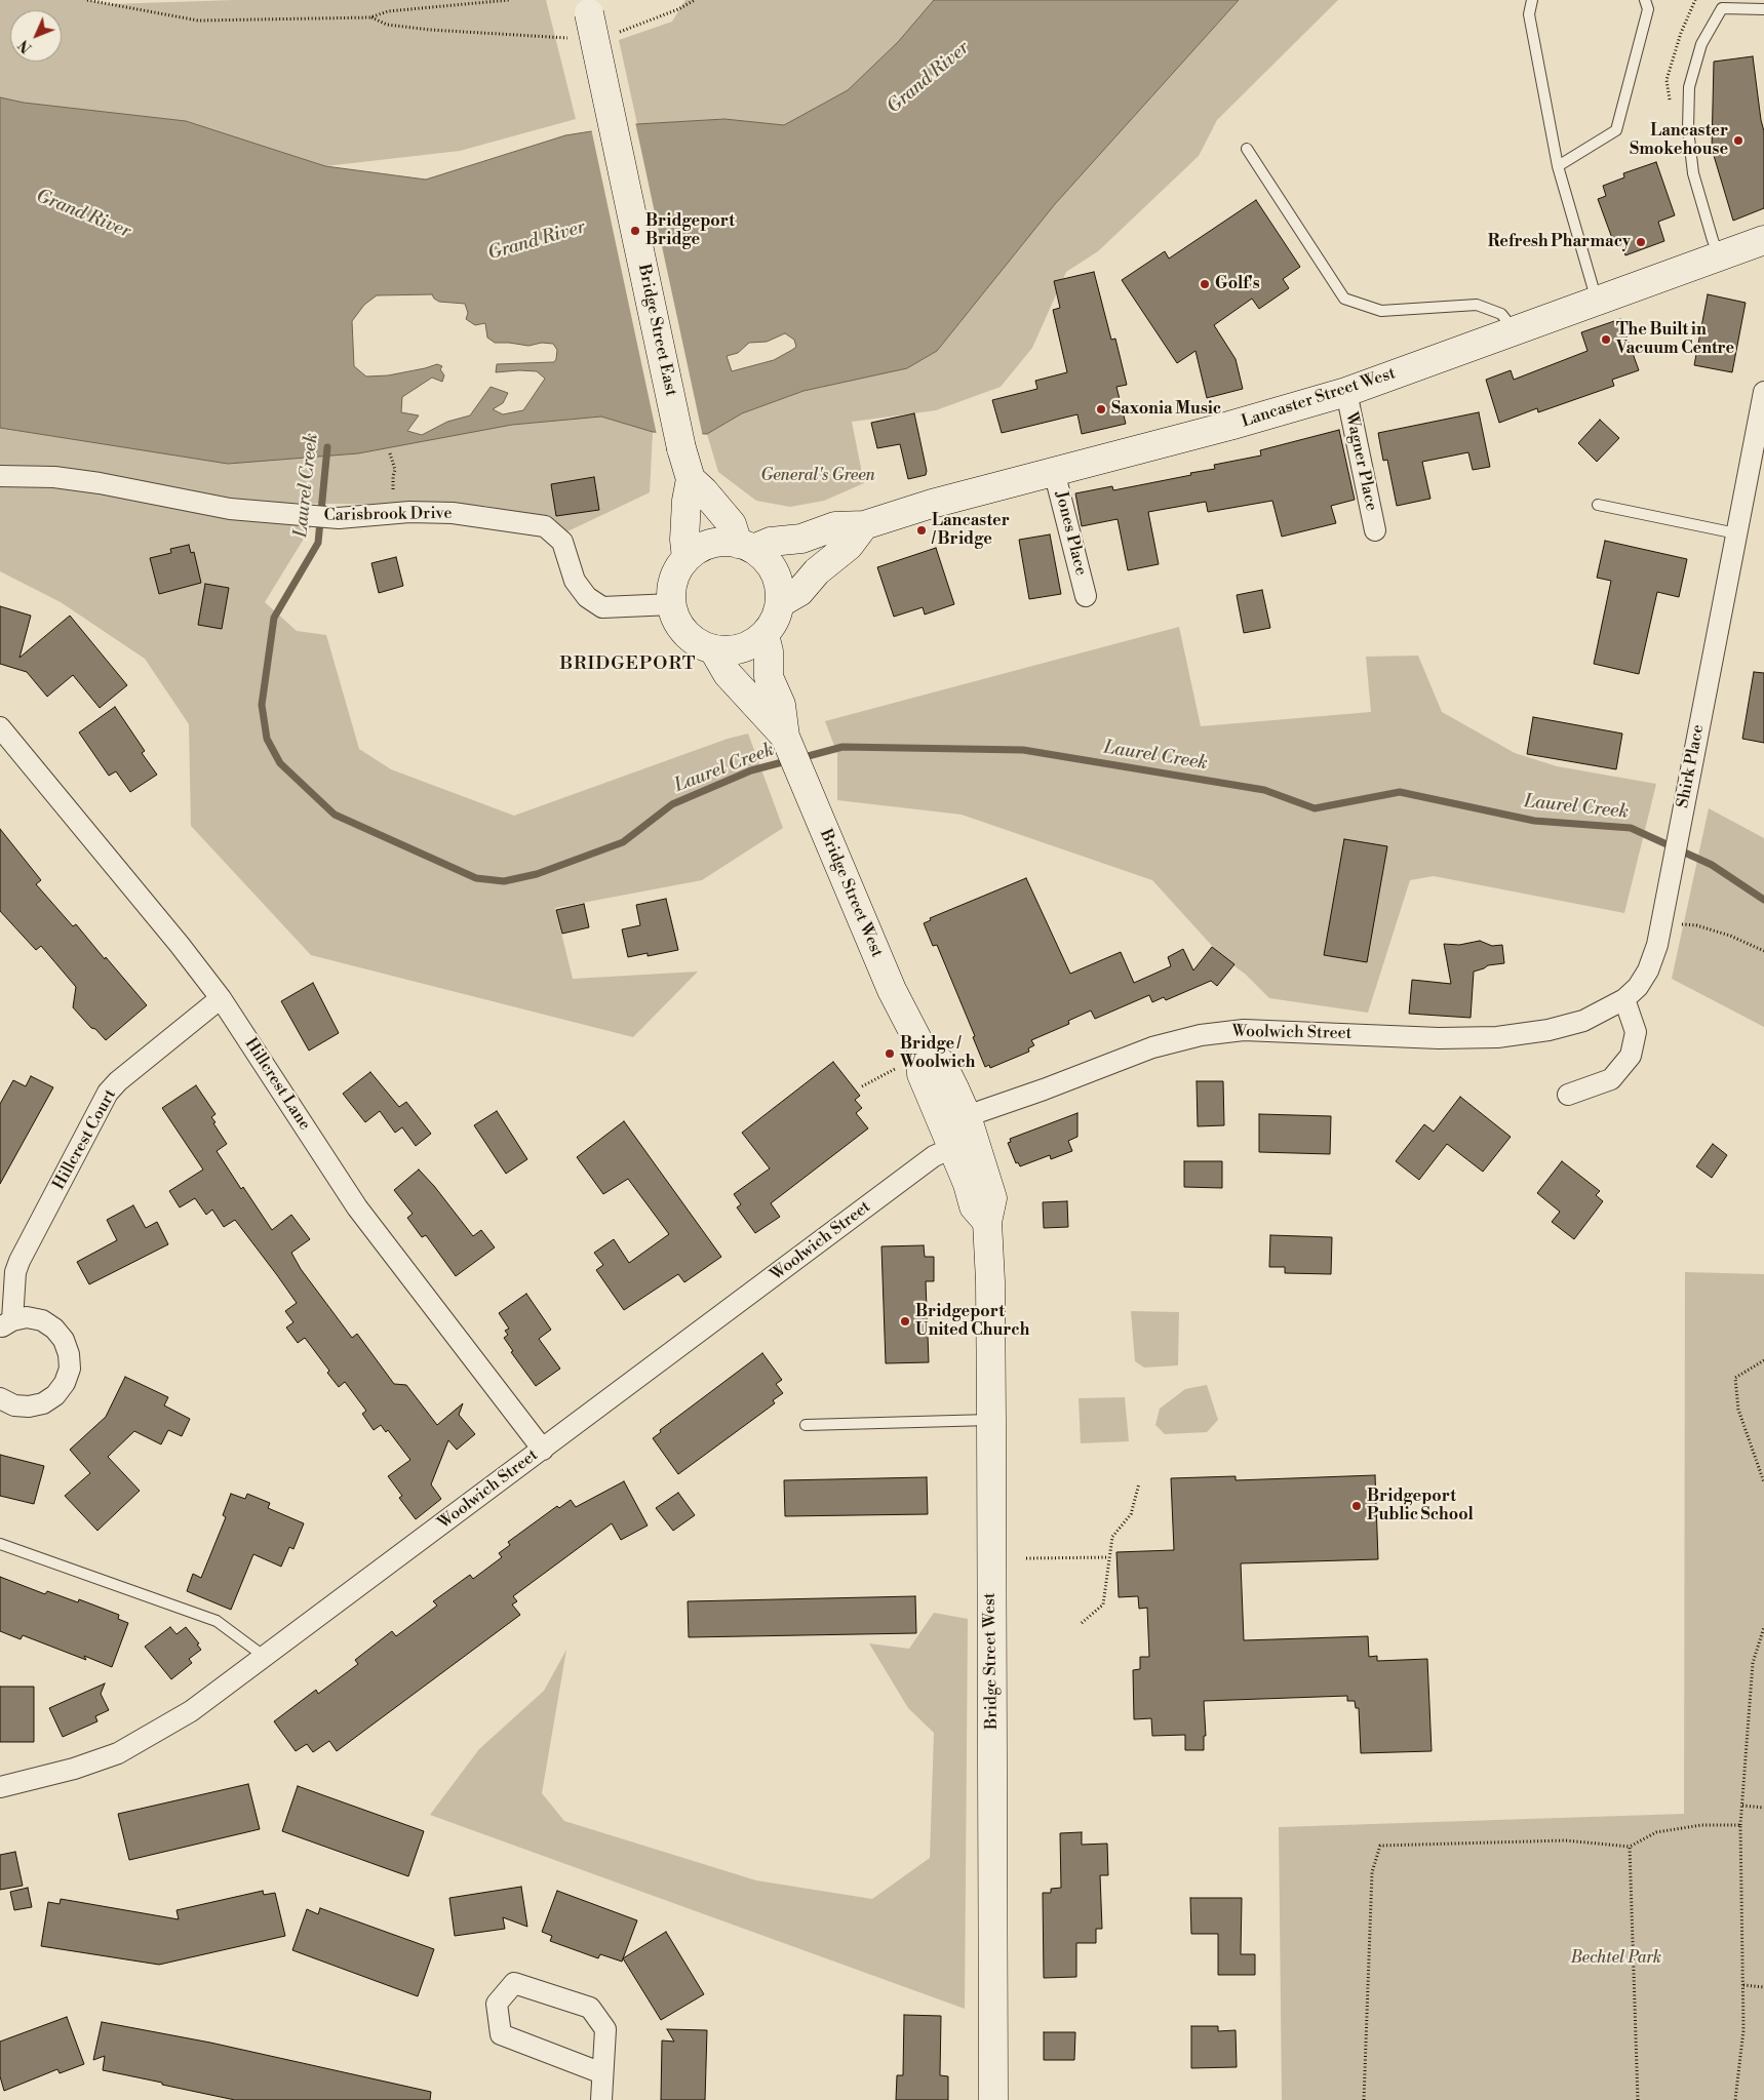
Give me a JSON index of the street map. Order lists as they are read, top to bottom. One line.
{"streets":{"main road":["Bridge Street East","Lancaster Street West","Bridge Street West"],"street":["Wagner Place","Carisbrook Drive","Jones Place","Shirk Place","Woolwich Street","Hillcrest Lane","Hillcrest Court"]},"crossings":[["Bridge Street East","Lancaster Street West"],["Bridge Street East","Carisbrook Drive"],["Bridge Street East","Bridge Street West"],["Lancaster Street West","Wagner Place"],["Lancaster Street West","Carisbrook Drive"],["Lancaster Street West","Jones Place"],["Lancaster Street West","Bridge Street West"],["Carisbrook Drive","Bridge Street West"],["Shirk Place","Woolwich Street"],["Bridge Street West","Woolwich Street"],["Woolwich Street","Hillcrest Lane"],["Hillcrest Lane","Hillcrest Court"]],"districts":["BRIDGEPORT"],"water":["Grand River","Laurel Creek"],"parks":["General's Green","Bechtel Park"],"places":["Lancaster Smokehouse","Bridgeport Bridge","Refresh Pharmacy","Golf's","The Built in Vacuum Centre","Saxonia Music","Lancaster / Bridge","Bridge / Woolwich","Bridgeport United Church","Bridgeport Public School"],"north":"bottom left"}
